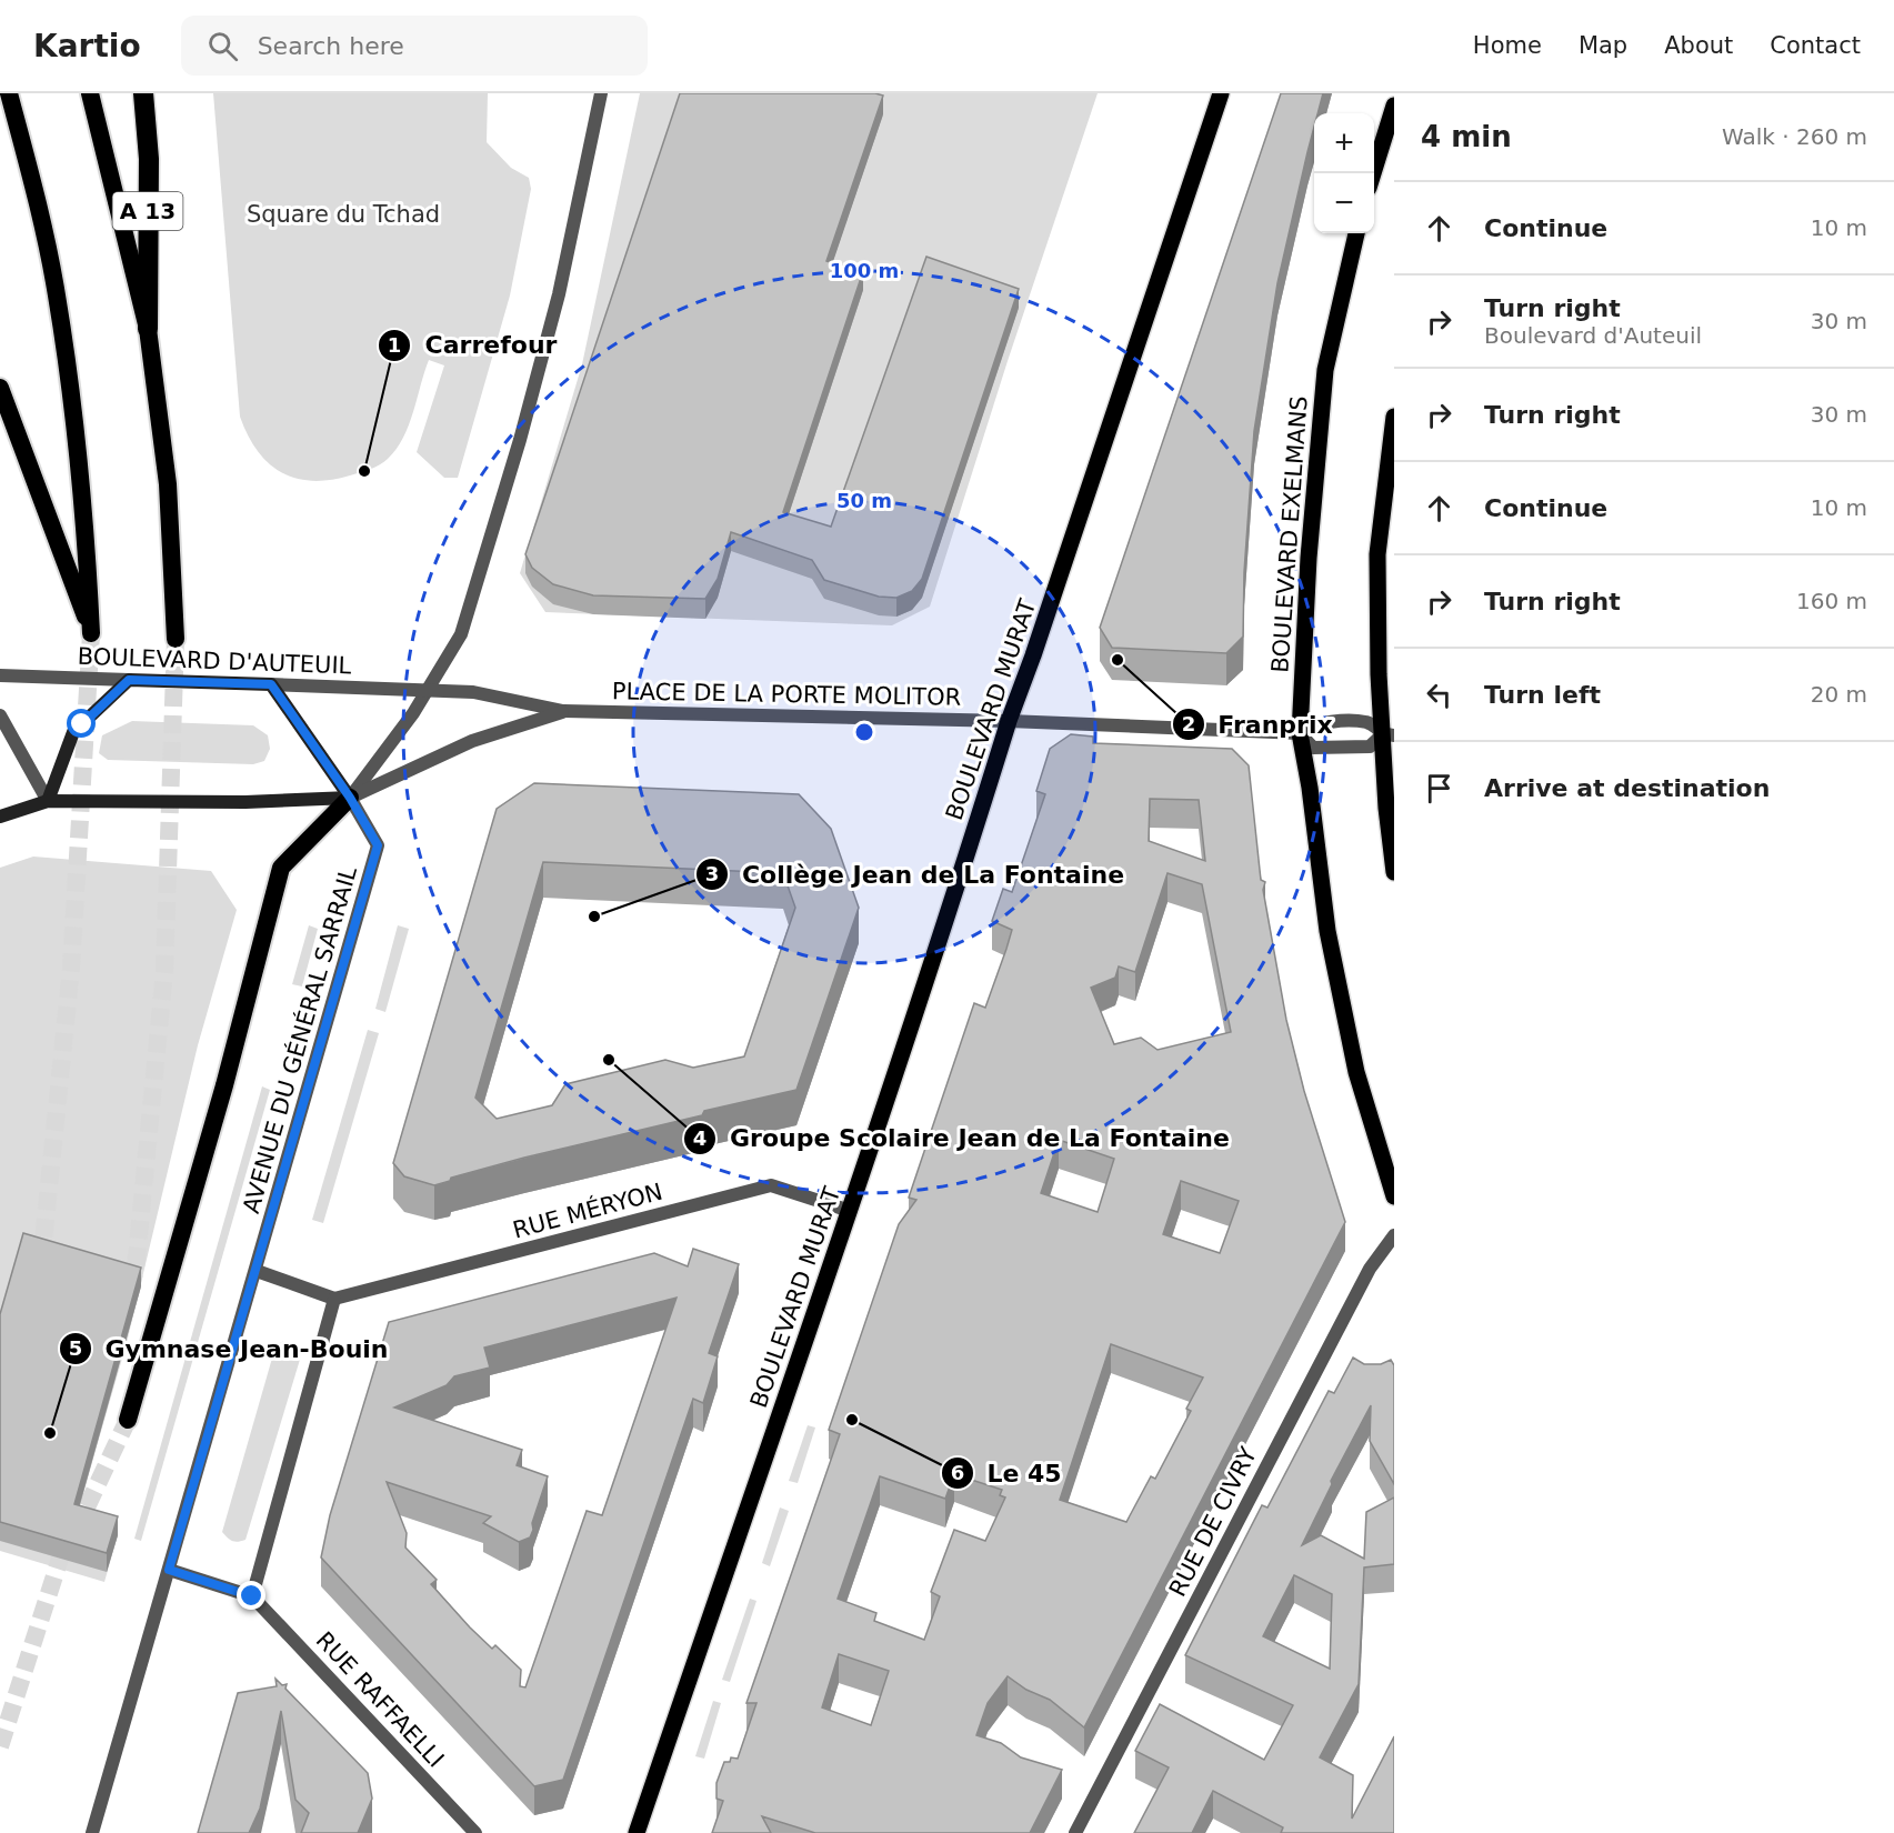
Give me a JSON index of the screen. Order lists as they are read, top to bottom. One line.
{"streets":{"highway":["A 13"],"main road":["BOULEVARD EXELMANS","BOULEVARD D'AUTEUIL","BOULEVARD MURAT"],"street":["PLACE DE LA PORTE MOLITOR","AVENUE DU GÉNÉRAL SARRAIL","RUE MÉRYON","RUE DE CIVRY","RUE RAFFAELLI"]},"crossings":[["BOULEVARD EXELMANS","PLACE DE LA PORTE MOLITOR"],["BOULEVARD D'AUTEUIL","PLACE DE LA PORTE MOLITOR"],["PLACE DE LA PORTE MOLITOR","BOULEVARD MURAT"],["PLACE DE LA PORTE MOLITOR","AVENUE DU GÉNÉRAL SARRAIL"],["BOULEVARD MURAT","RUE MÉRYON"]],"parks":["Square du Tchad"],"places":["Carrefour","Franprix","Collège Jean de La Fontaine","Groupe Scolaire Jean de La Fontaine","Le 45","Gymnase Jean-Bouin"],"page":{"header":"Kartio","search":"Search here","nav":["Home","Map","About","Contact"],"heading":["4 min","Walk · 260 m"],"map_buttons":["+","−"],"list":[["Continue","10 m"],["Turn right","Boulevard d'Auteuil","30 m"],["Turn right","30 m"],["Continue","10 m"],["Turn right","160 m"],["Turn left","20 m"],"Arrive at destination"]},"rings":["100 m","50 m"]}
